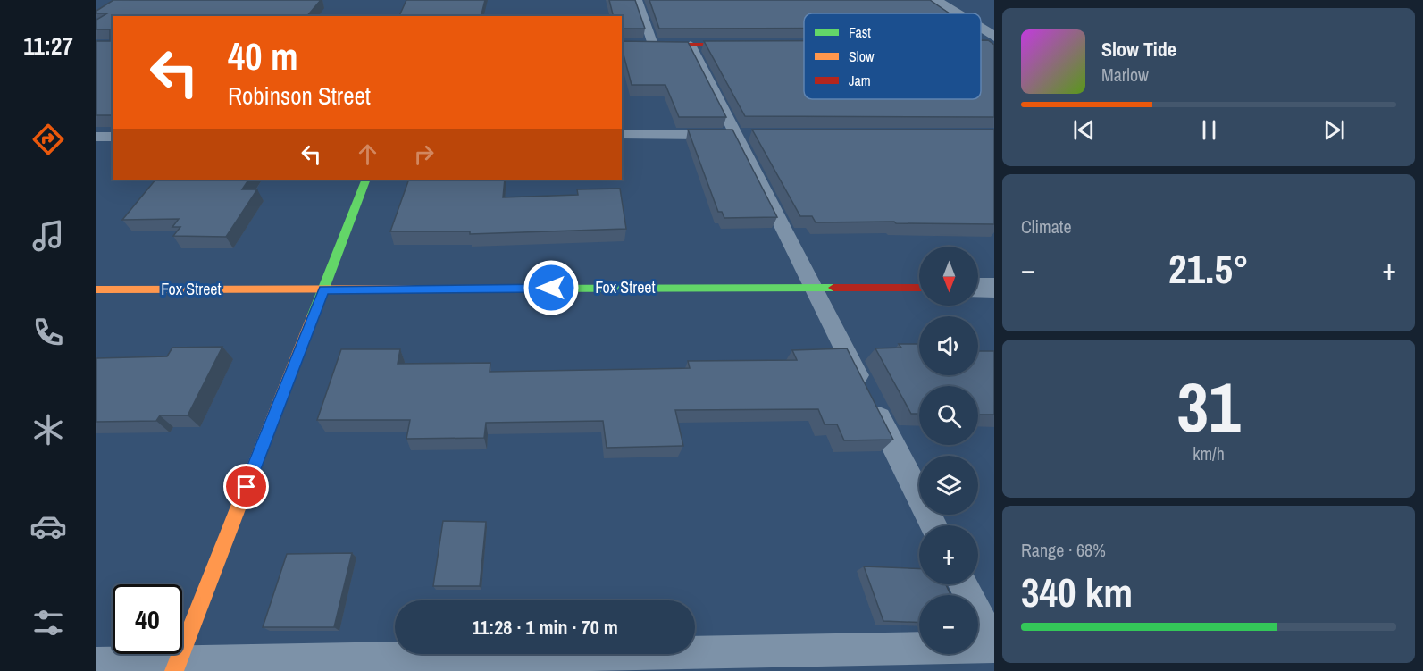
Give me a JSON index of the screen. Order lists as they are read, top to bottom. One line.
{"streets":{"street":["Fox Street"]},"legend":["Fast","Slow","Jam"],"north":"bottom","page":{"tabs":"11:27","turn":["40 m","Robinson Street"],"song":["Slow Tide","Marlow"],"tile":["Climate",["31","km/h"],["Range · 68%","340 km"]],"map_buttons":["+","−"],"heat":["−","21.5°","+"],"limit":"40","trip":"11:28 · 1 min · 70 m"}}
